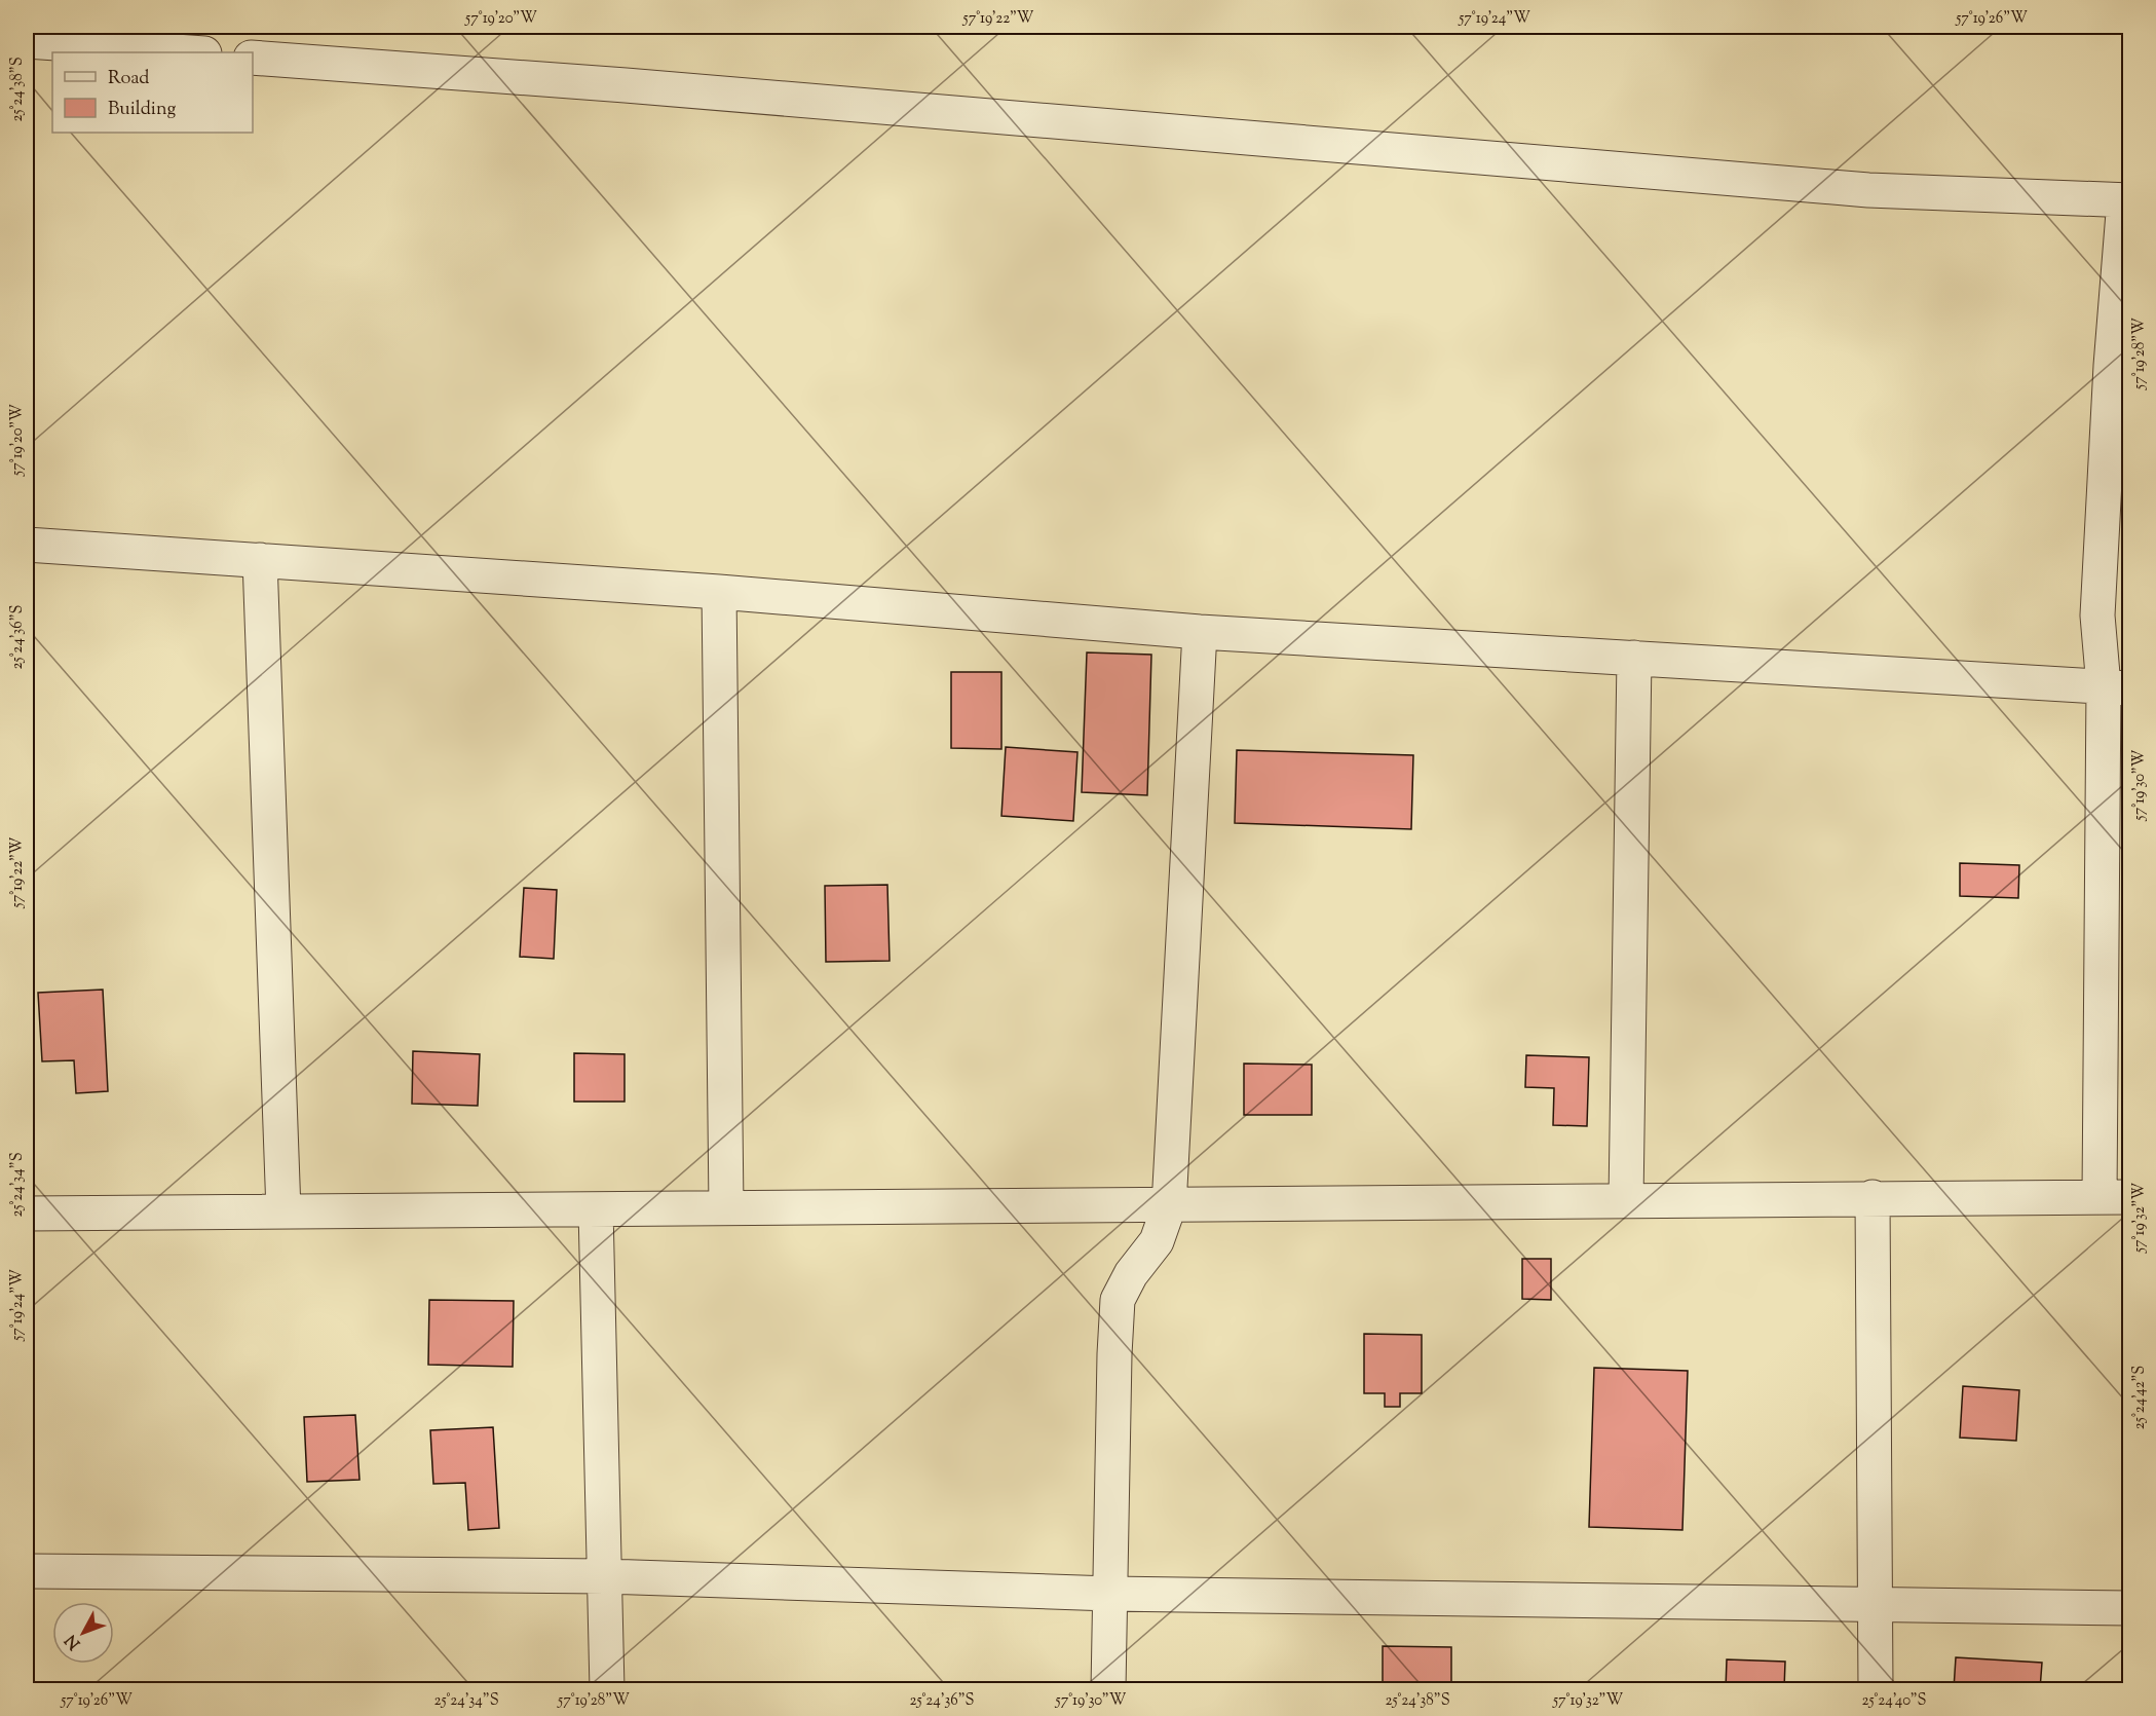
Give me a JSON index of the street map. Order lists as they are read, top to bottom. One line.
{"legend":["Road","Building"],"north":"bottom left","coordinates":["57°19'20\"W","57°19'22\"W","57°19'24\"W","57°19'26\"W","25°24'38\"S","57°19'28\"W","25°24'36\"S","57°19'30\"W","25°24'34\"S","57°19'32\"W","25°24'42\"S","25°24'40\"S"]}
